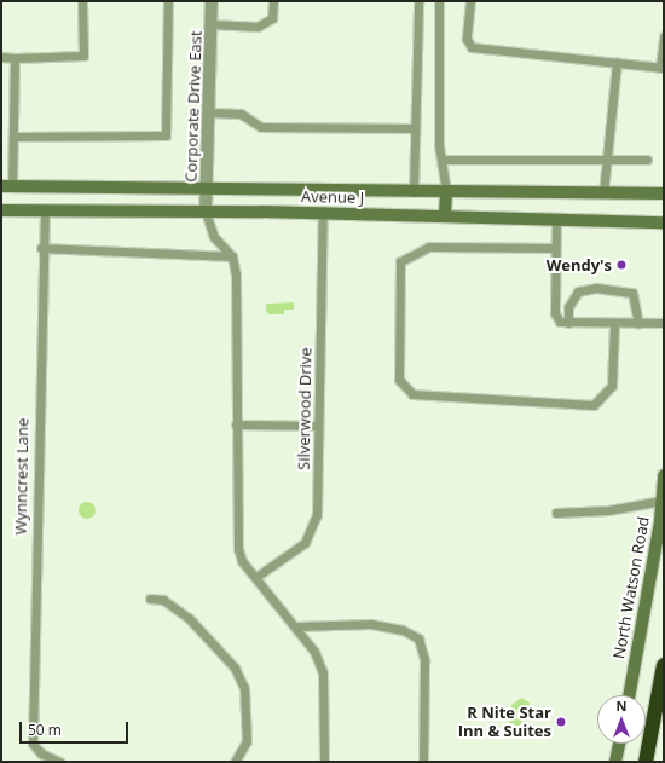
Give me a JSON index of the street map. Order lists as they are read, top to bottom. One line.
{"streets":{"street":["Corporate Drive East","Avenue J","North Watson Road"],"lane":["Silverwood Drive","Wynncrest Lane"]},"crossings":[["Corporate Drive East","Avenue J"],["Avenue J","Silverwood Drive"],["Avenue J","Wynncrest Lane"]],"places":["Wendy's","R Nite Star Inn & Suites"],"scale_bar":"50 m","north":"top"}
